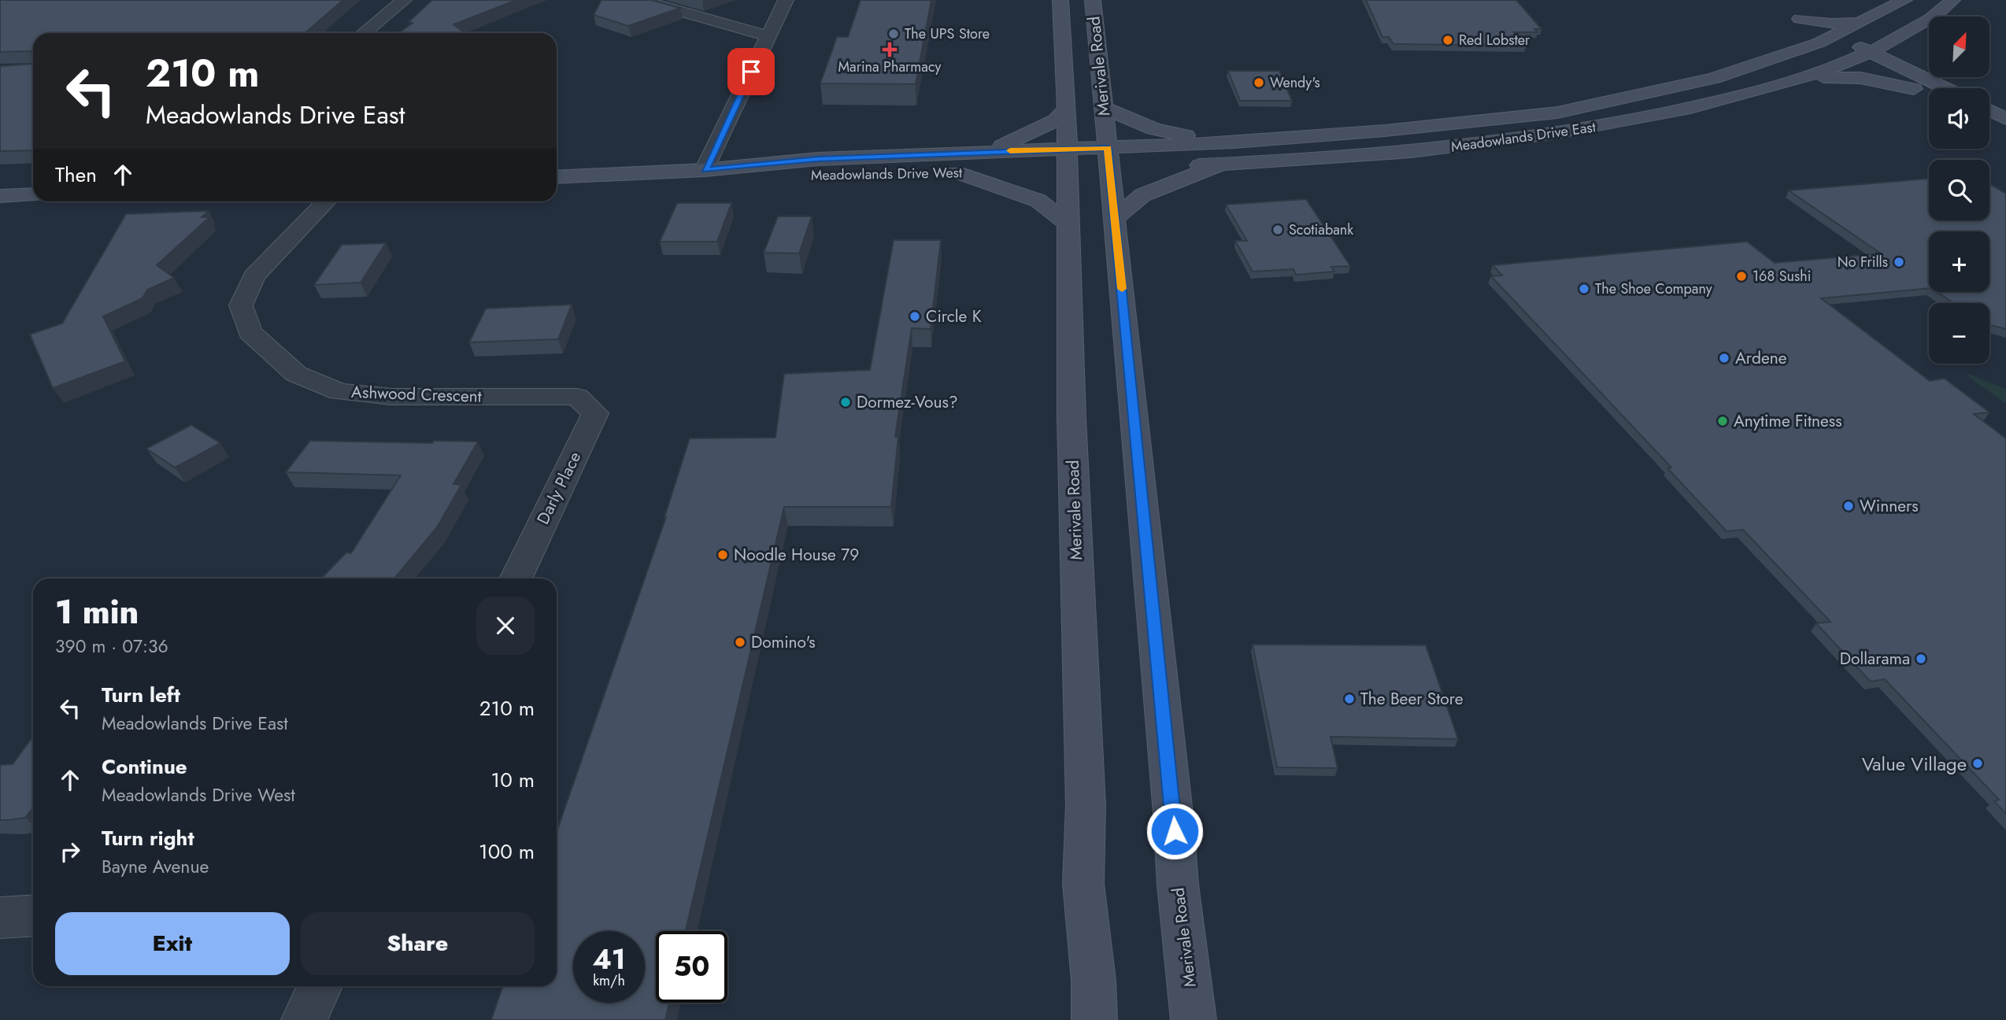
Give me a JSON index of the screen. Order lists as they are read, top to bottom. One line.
{"streets":{"main road":["Merivale Road","Meadowlands Drive East","Meadowlands Drive West"],"street":["Ashwood Crescent","Darly Place"]},"crossings":[["Merivale Road","Meadowlands Drive East"],["Merivale Road","Meadowlands Drive West"],["Meadowlands Drive East","Meadowlands Drive West"],["Ashwood Crescent","Darly Place"]],"places":{"other":["The UPS Store","Red Lobster","Wendy's","Scotiabank","No Frills","168 Sushi","The Shoe Company","Circle K","Ardene","Dormez-Vous?","Anytime Fitness","Winners","Noodle House 79","Domino's","Dollarama","The Beer Store","Value Village"],"health":["Marina Pharmacy"]},"north":"top right","page":{"map_buttons":["+","−"],"turn":["210 m","Meadowlands Drive East"],"then":"Then","heading":["1 min","390 m · 07:36"],"list":[{"name":"Turn left","note":"Meadowlands Drive East","value":"210 m"},{"name":"Continue","note":"Meadowlands Drive West","value":"10 m"},{"name":"Turn right","note":"Bayne Avenue","value":"100 m"}],"buttons":["Exit","Share"],"speed":"41 km/h","limit":"50"}}
